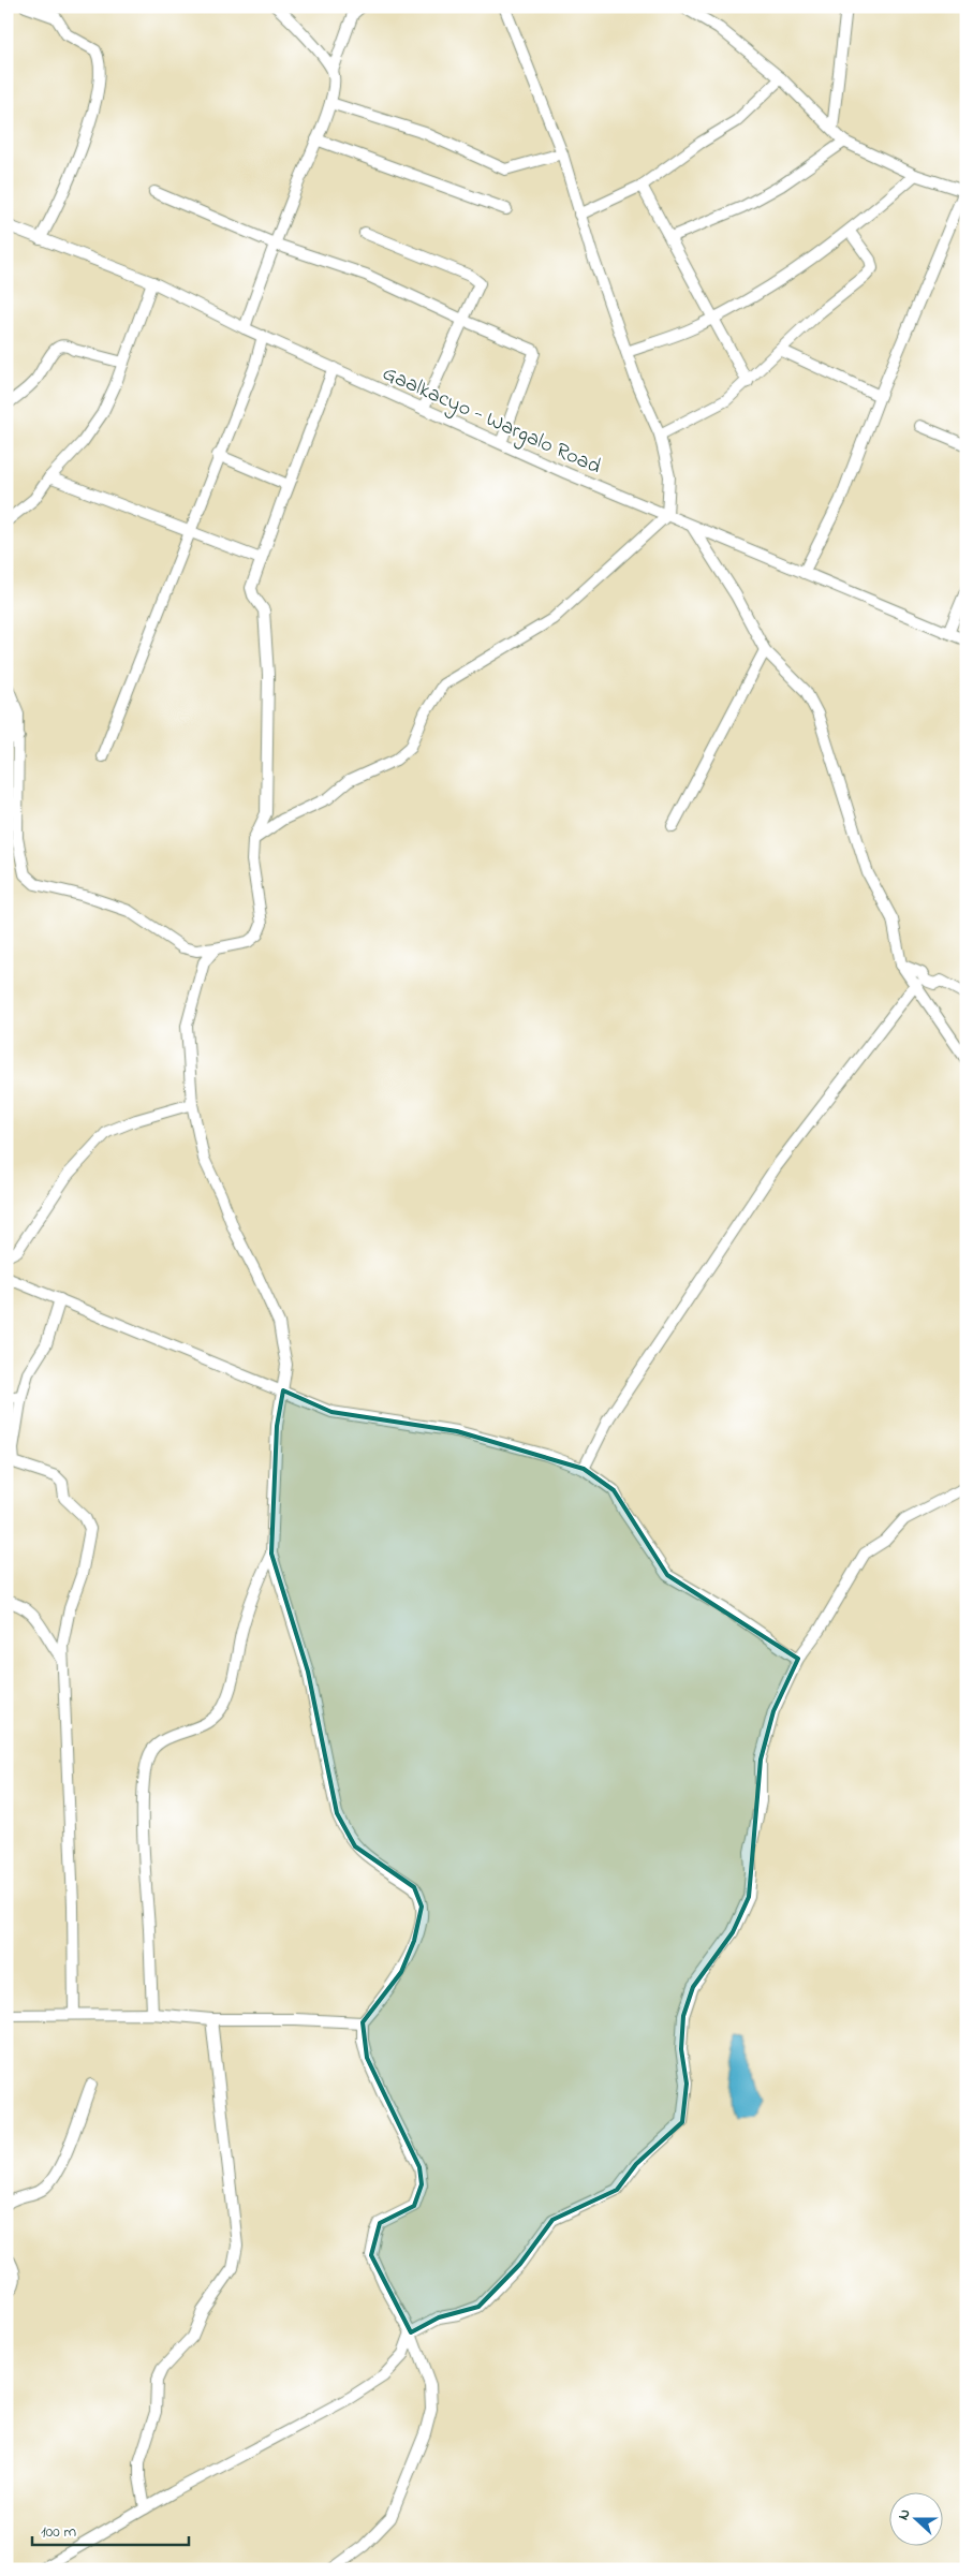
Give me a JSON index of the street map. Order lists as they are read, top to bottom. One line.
{"streets":{"street":["Gaalkacyo - Wargalo Road"]},"scale_bar":"100 m","north":"left"}
